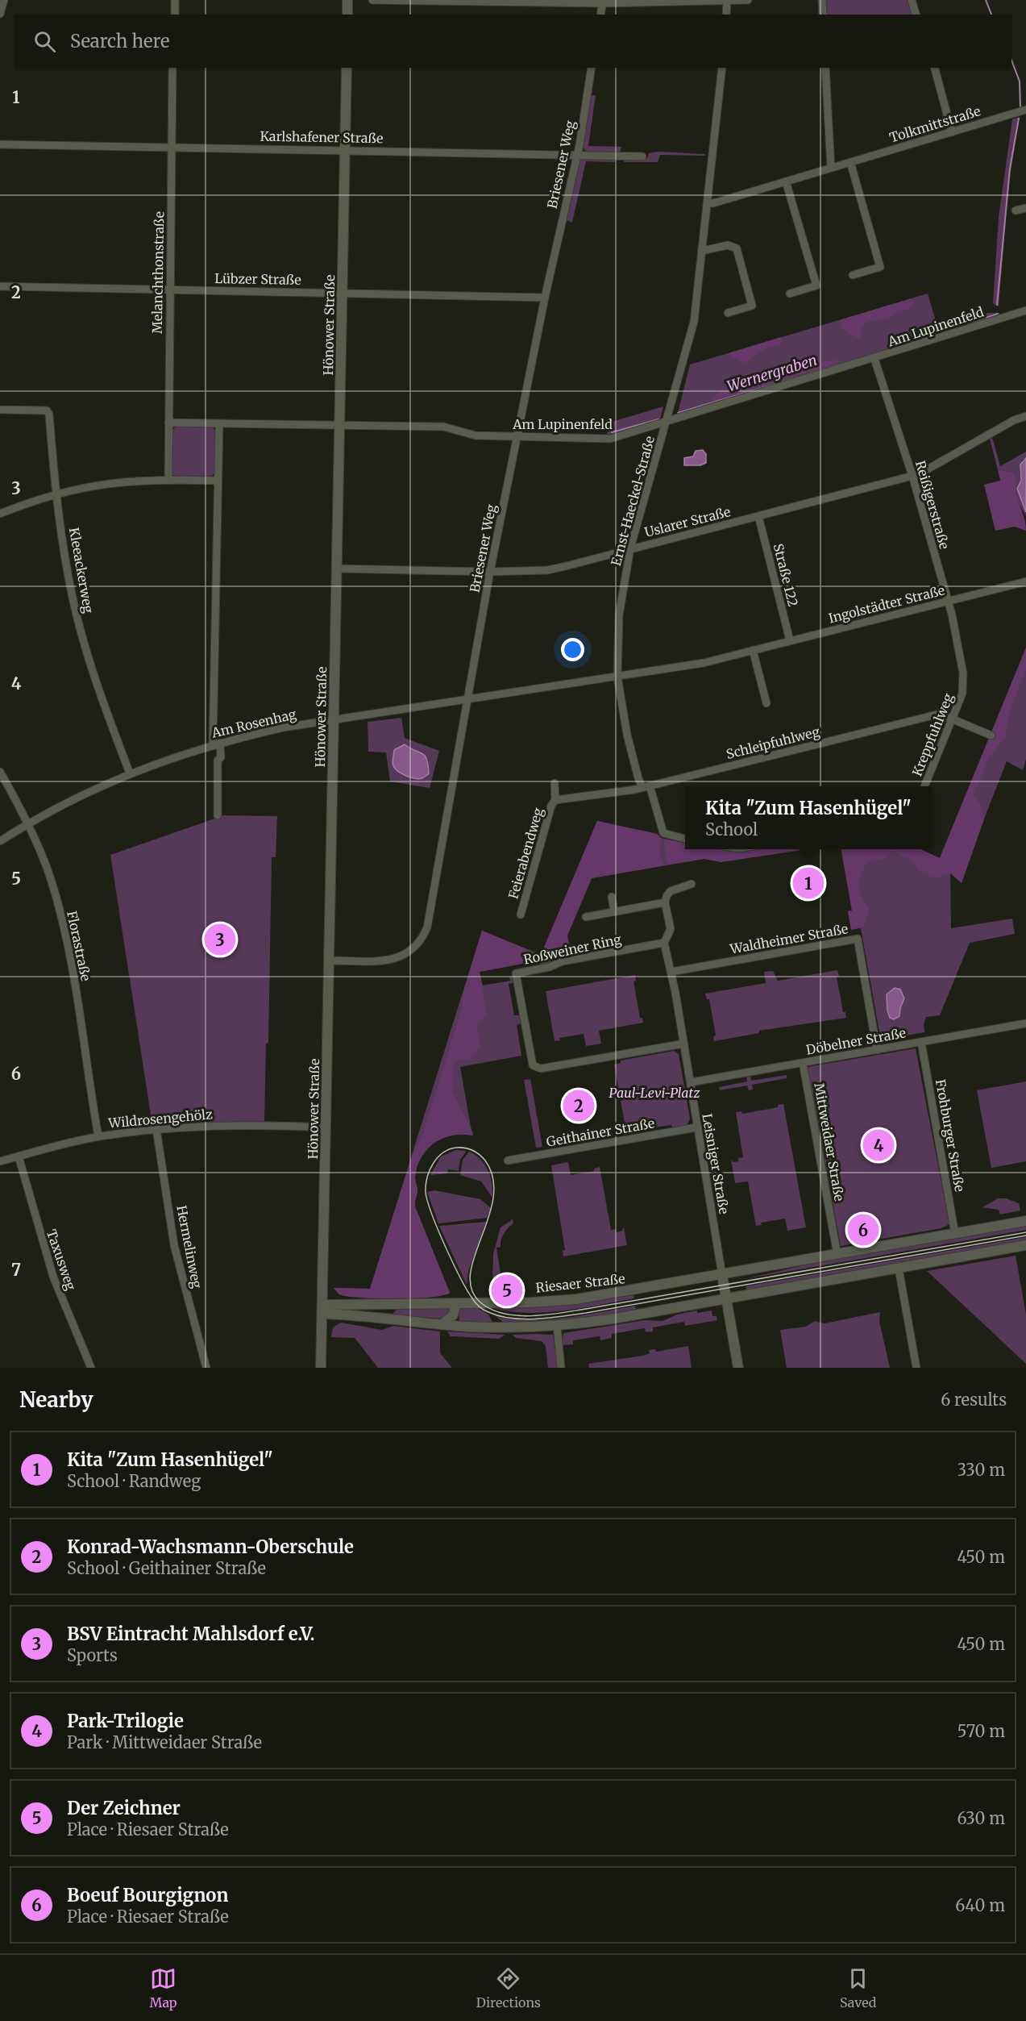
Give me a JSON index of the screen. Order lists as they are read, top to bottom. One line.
{"streets":{"main road":["Hönower Straße","Riesaer Straße"],"street":["Tolkmittstraße","Karlshafener Straße","Briesener Weg","Melanchthonstraße","Lübzer Straße","Am Lupinenfeld","Ernst-Haeckel-Straße","Reißigerstraße","Uslarer Straße","Kleeackerweg","Straße 122","Ingolstädter Straße","Am Rosenhag","Kreppfuhlweg","Schleipfuhlweg","Feierabendweg","Waldheimer Straße","Florastraße","Roßweiner Ring","Döbelner Straße","Wildrosengehölz","Geithainer Straße","Frohburger Straße","Mittweidaer Straße","Leisniger Straße","Hermelinweg","Taxusweg"]},"crossings":[["Tolkmittstraße","Ernst-Haeckel-Straße"],["Karlshafener Straße","Briesener Weg"],["Karlshafener Straße","Melanchthonstraße"],["Karlshafener Straße","Hönower Straße"],["Briesener Weg","Lübzer Straße"],["Briesener Weg","Hönower Straße"],["Briesener Weg","Am Lupinenfeld"],["Briesener Weg","Uslarer Straße"],["Briesener Weg","Am Rosenhag"],["Melanchthonstraße","Lübzer Straße"],["Melanchthonstraße","Am Lupinenfeld"],["Lübzer Straße","Hönower Straße"],["Hönower Straße","Am Lupinenfeld"],["Hönower Straße","Uslarer Straße"],["Hönower Straße","Am Rosenhag"],["Hönower Straße","Wildrosengehölz"],["Hönower Straße","Riesaer Straße"],["Am Lupinenfeld","Ernst-Haeckel-Straße"],["Am Lupinenfeld","Reißigerstraße"],["Ernst-Haeckel-Straße","Uslarer Straße"],["Ernst-Haeckel-Straße","Ingolstädter Straße"],["Ernst-Haeckel-Straße","Am Rosenhag"],["Ernst-Haeckel-Straße","Schleipfuhlweg"],["Reißigerstraße","Uslarer Straße"],["Reißigerstraße","Ingolstädter Straße"],["Reißigerstraße","Kreppfuhlweg"],["Uslarer Straße","Straße 122"],["Kleeackerweg","Am Rosenhag"],["Straße 122","Ingolstädter Straße"],["Ingolstädter Straße","Am Rosenhag"],["Am Rosenhag","Florastraße"],["Kreppfuhlweg","Schleipfuhlweg"],["Schleipfuhlweg","Feierabendweg"],["Waldheimer Straße","Döbelner Straße"],["Waldheimer Straße","Leisniger Straße"],["Florastraße","Wildrosengehölz"],["Roßweiner Ring","Leisniger Straße"],["Döbelner Straße","Frohburger Straße"],["Döbelner Straße","Mittweidaer Straße"],["Döbelner Straße","Leisniger Straße"],["Wildrosengehölz","Hermelinweg"],["Wildrosengehölz","Taxusweg"],["Geithainer Straße","Leisniger Straße"],["Frohburger Straße","Riesaer Straße"],["Mittweidaer Straße","Riesaer Straße"],["Leisniger Straße","Riesaer Straße"]],"water":["Wernergraben"],"parks":["Paul-Levi-Platz"],"page":{"search":"Search here","popup":["Kita \"Zum Hasenhügel\"","School"],"pins":["1","3","2","4","6","5"],"heading":["Nearby","6 results"],"list":[{"mark":"1","name":"Kita \"Zum Hasenhügel\"","note":"School · Randweg","value":"330 m"},{"mark":"2","name":"Konrad-Wachsmann-Oberschule","note":"School · Geithainer Straße","value":"450 m"},{"mark":"3","name":"BSV Eintracht Mahlsdorf e.V.","note":"Sports","value":"450 m"},{"mark":"4","name":"Park-Trilogie","note":"Park · Mittweidaer Straße","value":"570 m"},{"mark":"5","name":"Der Zeichner","note":"Place · Riesaer Straße","value":"630 m"},{"mark":"6","name":"Boeuf Bourgignon","note":"Place · Riesaer Straße","value":"640 m"}],"nav":["Map","Directions","Saved"]},"grid":{"rows":["1","2","3","4","5","6","7"]}}
